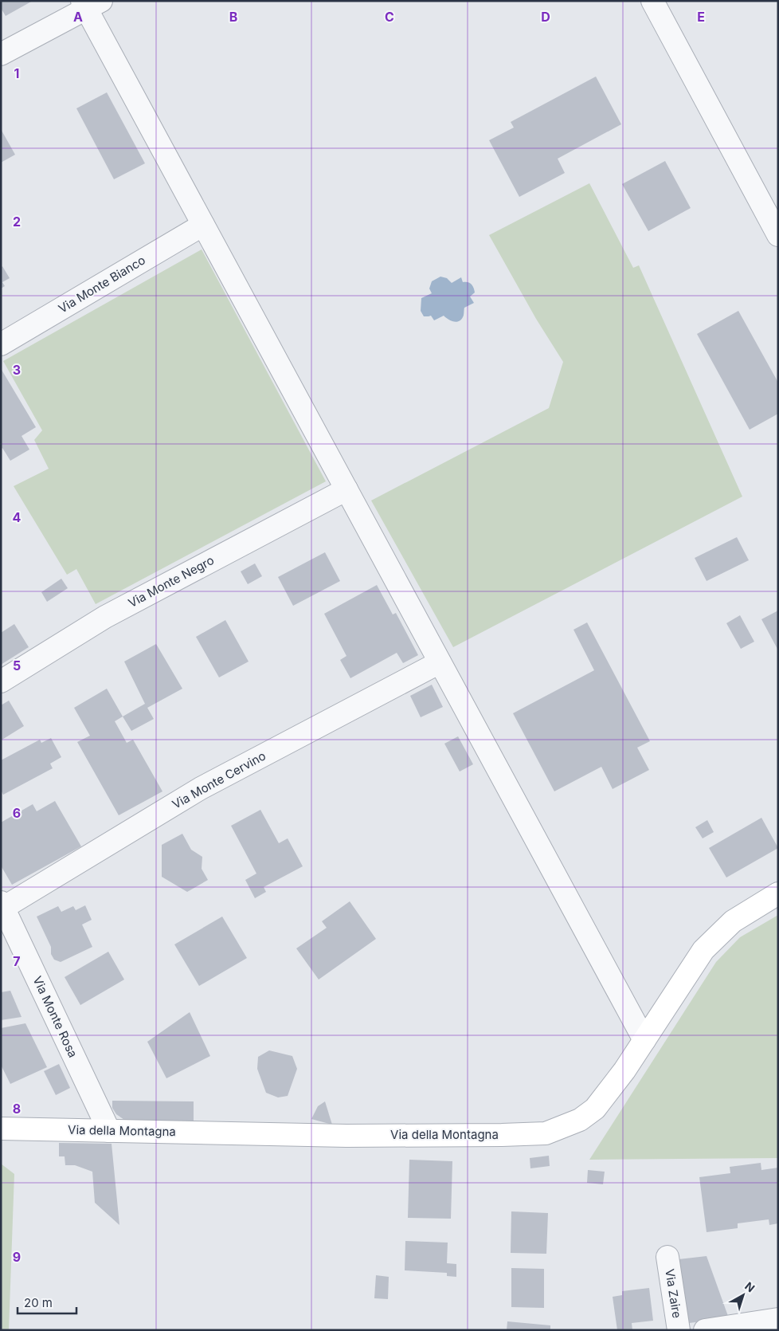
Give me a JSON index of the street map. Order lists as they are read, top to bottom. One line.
{"streets":{"street":["Via Monte Bianco","Via Monte Negro","Via Monte Cervino","Via Monte Rosa","Via della Montagna","Via Zaire"]},"crossings":[["Via Monte Cervino","Via Monte Rosa"],["Via Monte Rosa","Via della Montagna"]],"scale_bar":"20 m","north":"top right","grid":{"columns":["A","B","C","D","E"],"rows":["1","2","3","4","5","6","7","8","9"]}}
